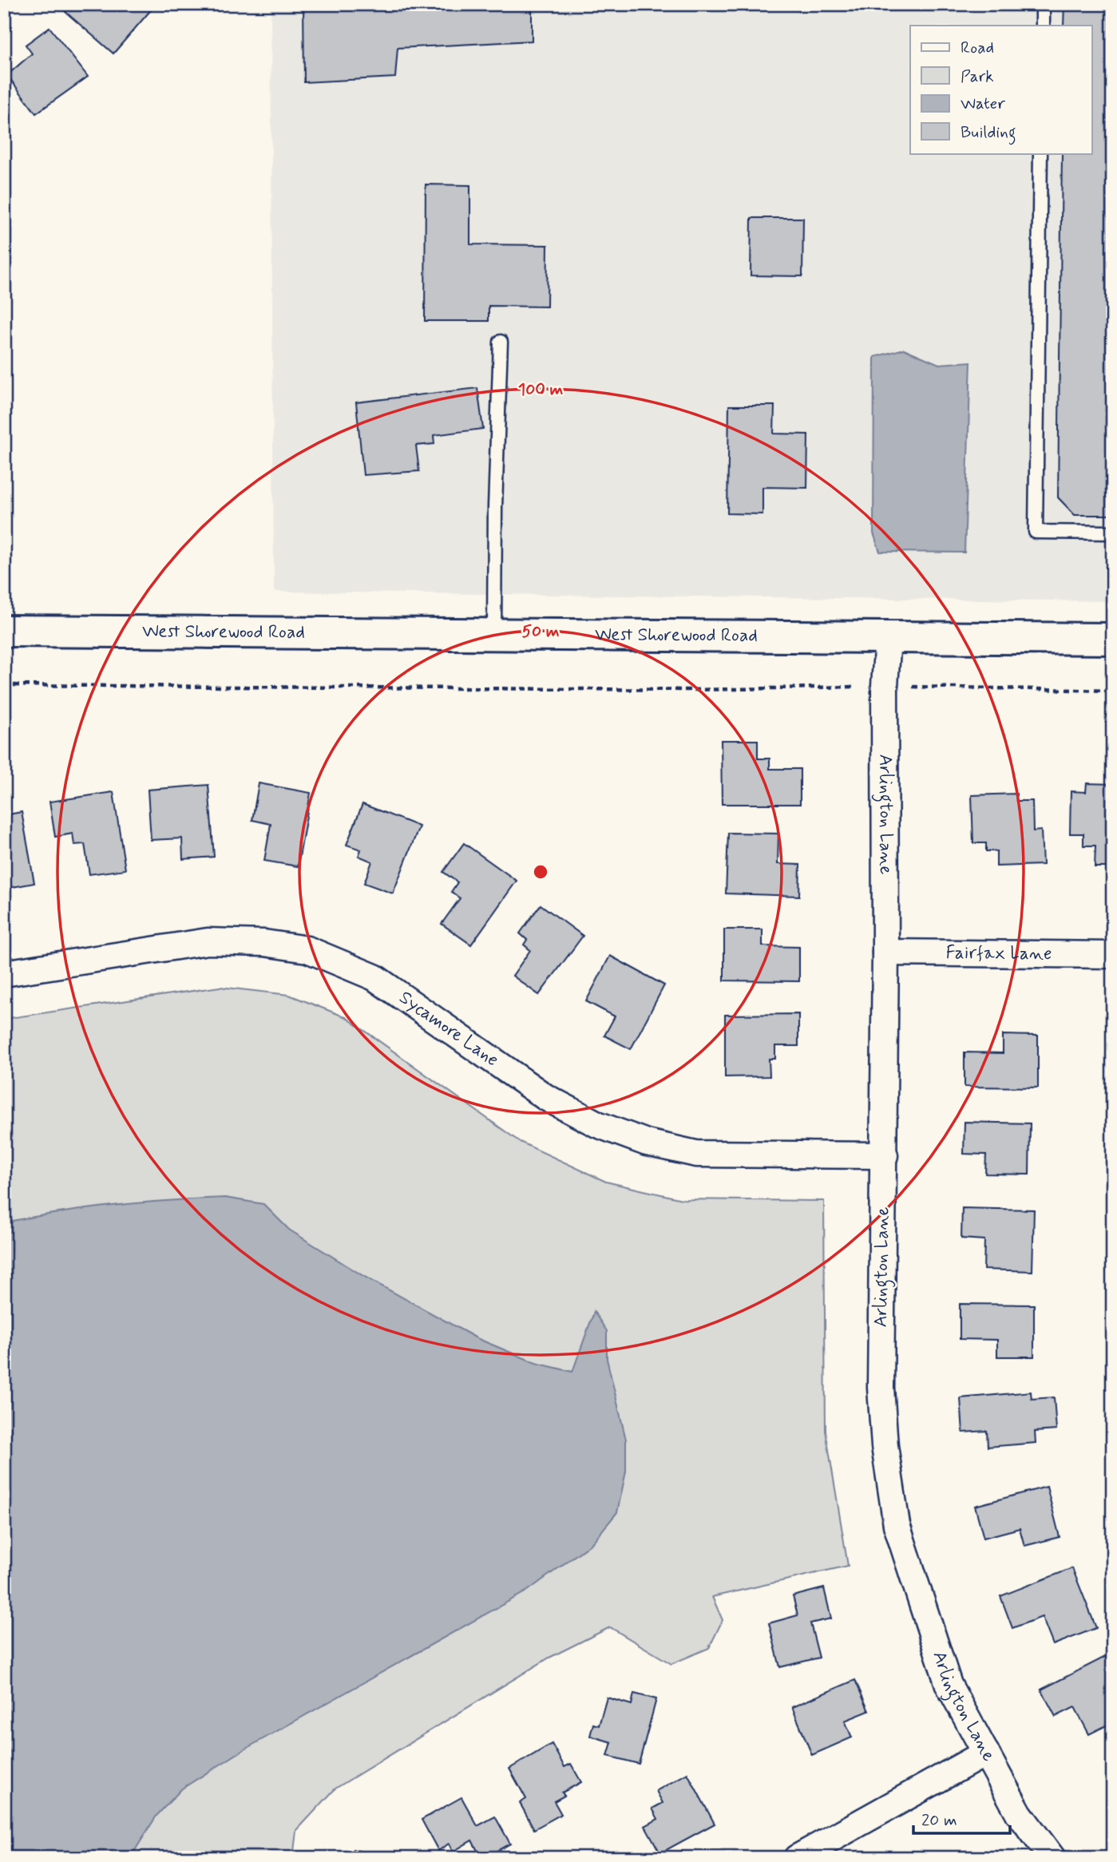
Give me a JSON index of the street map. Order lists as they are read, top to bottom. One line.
{"streets":{"main road":["West Shorewood Road"],"street":["Arlington Lane","Fairfax Lane","Sycamore Lane"]},"crossings":[["West Shorewood Road","Arlington Lane"],["Arlington Lane","Fairfax Lane"],["Arlington Lane","Sycamore Lane"]],"legend":["Road","Park","Water","Building"],"scale_bar":"20 m","rings":["100 m","50 m"]}
